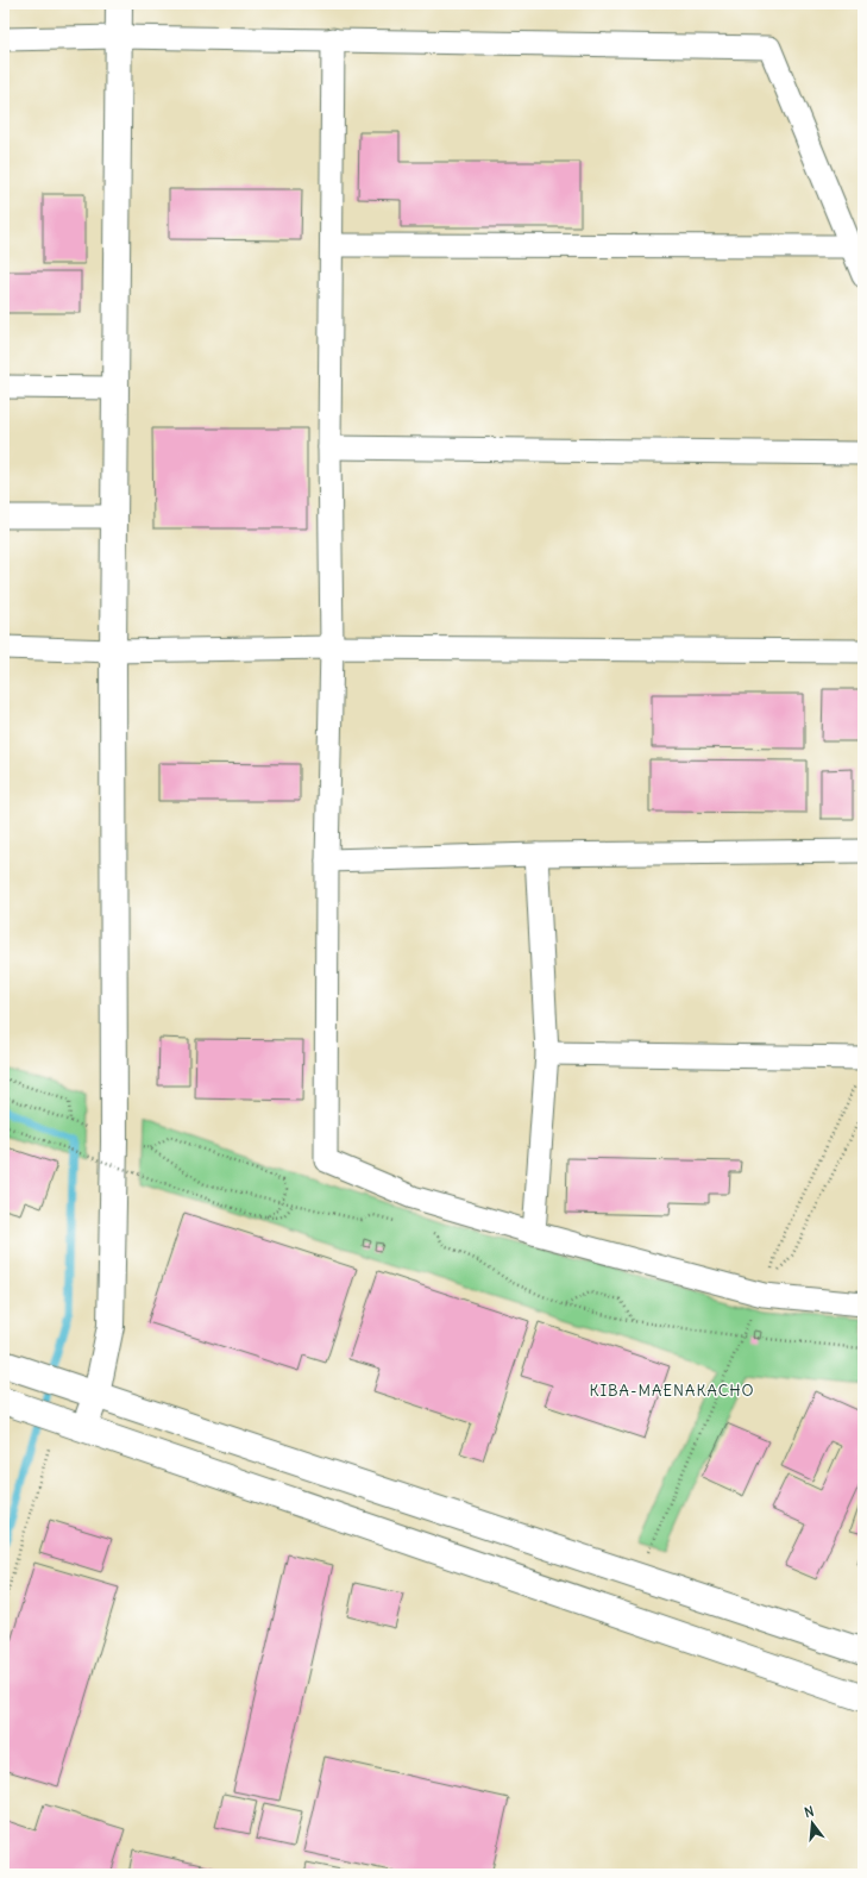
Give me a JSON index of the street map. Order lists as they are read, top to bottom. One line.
{"districts":["KIBA-MAENAKACHO"],"north":"top"}
